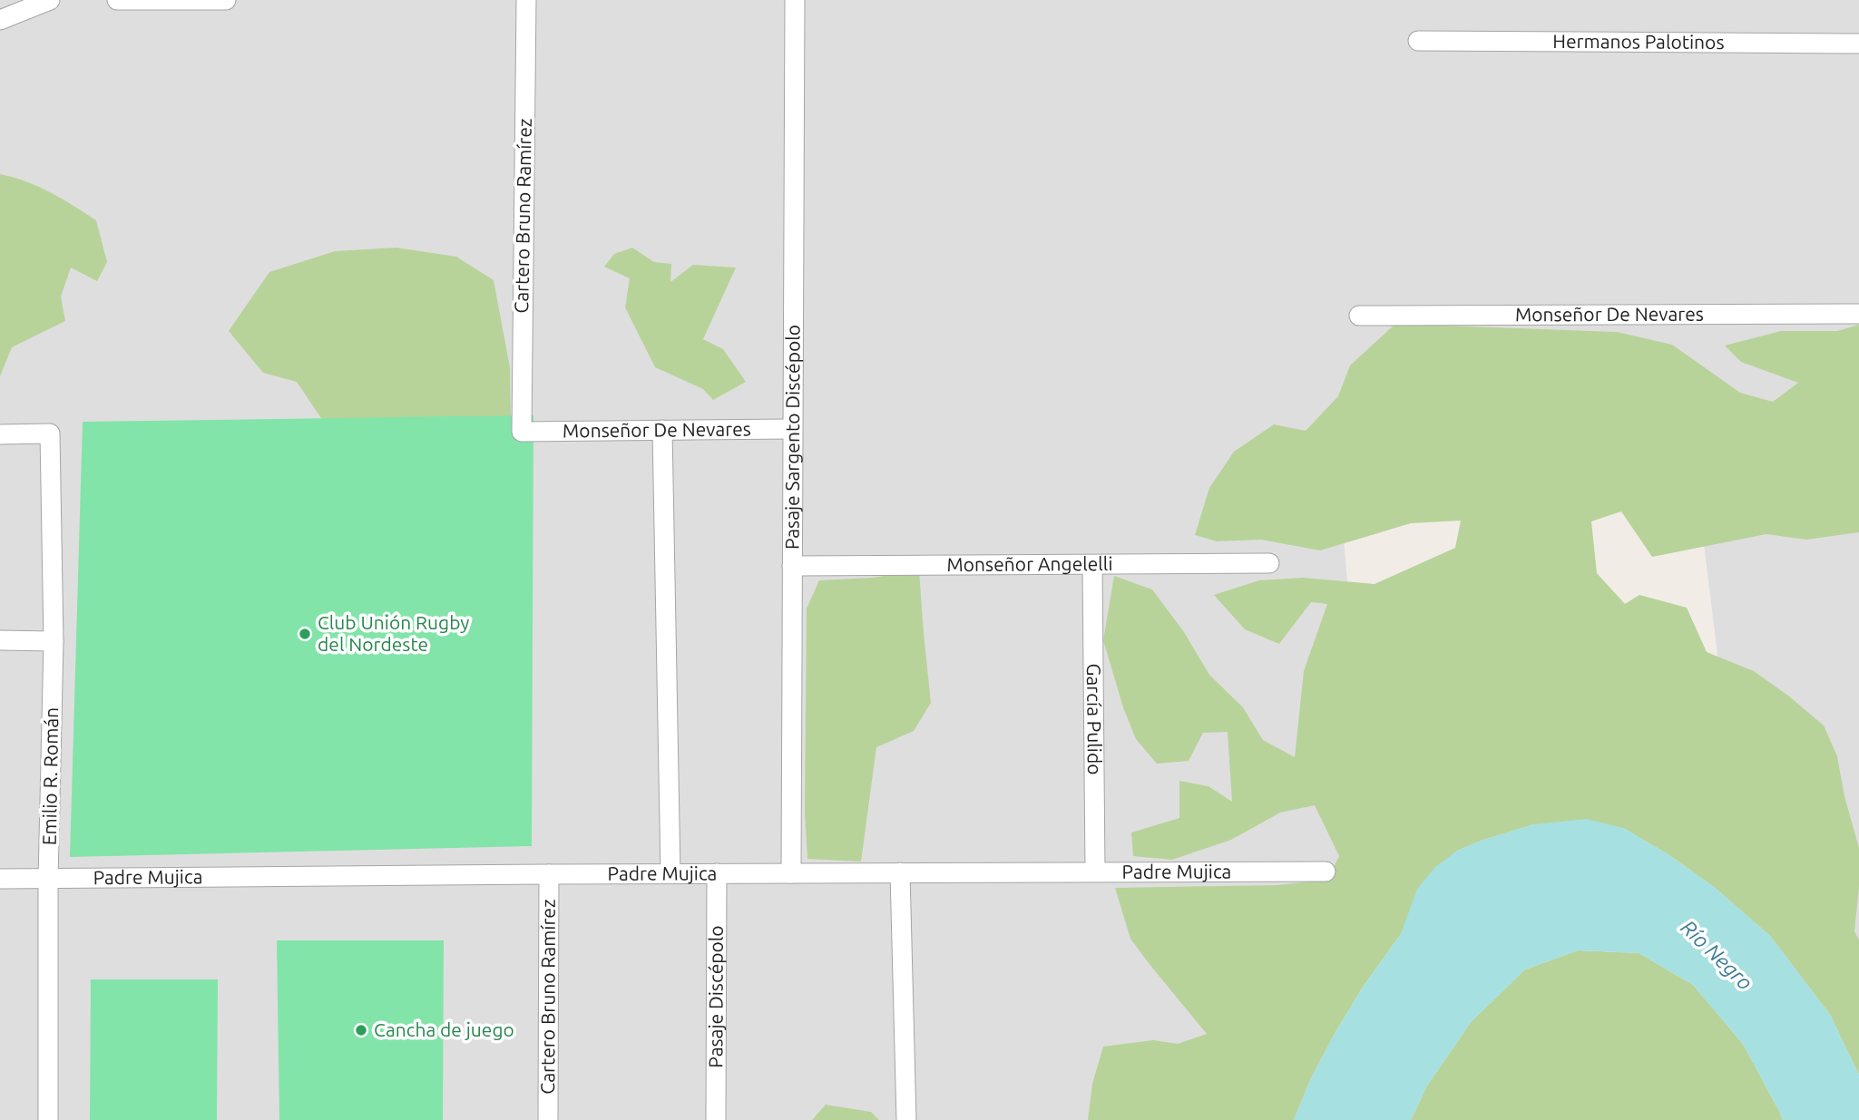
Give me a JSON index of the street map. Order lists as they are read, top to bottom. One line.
{"streets":{"street":["Hermanos Palotinos","Cartero Bruno Ramírez","Monseñor De Nevares","Pasaje Sargento Discépolo","Monseñor Angelelli","García Pulido","Emilio R. Román","Padre Mujica","Pasaje Discépolo"]},"crossings":[["Cartero Bruno Ramírez","Monseñor De Nevares"],["Cartero Bruno Ramírez","Padre Mujica"],["Monseñor De Nevares","Pasaje Sargento Discépolo"],["Pasaje Sargento Discépolo","Monseñor Angelelli"],["Pasaje Sargento Discépolo","Padre Mujica"],["Monseñor Angelelli","García Pulido"],["García Pulido","Padre Mujica"],["Emilio R. Román","Padre Mujica"],["Padre Mujica","Pasaje Discépolo"]],"water":["Río Negro"],"places":["Club Unión Rugby del Nordeste","Cancha de juego"]}
